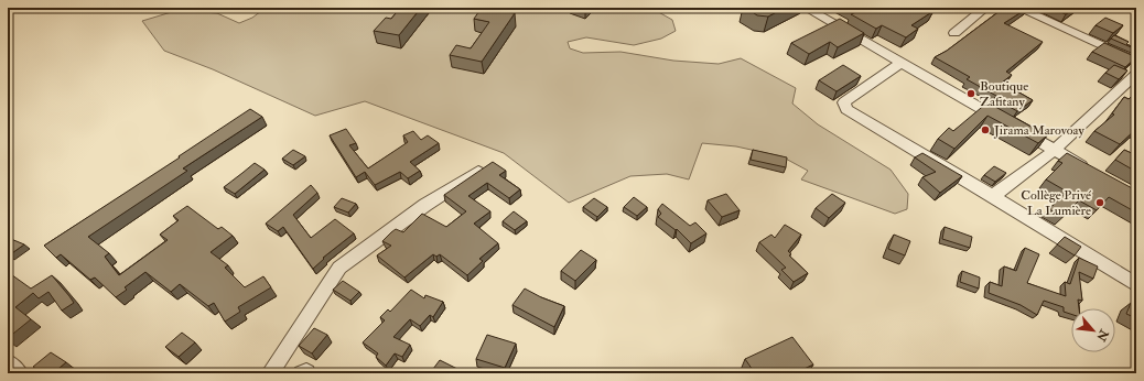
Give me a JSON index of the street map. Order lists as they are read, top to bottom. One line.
{"places":["Boutique Zafitany","Jirama Marovoay","Collège Privé La Lumière"],"north":"bottom right"}
